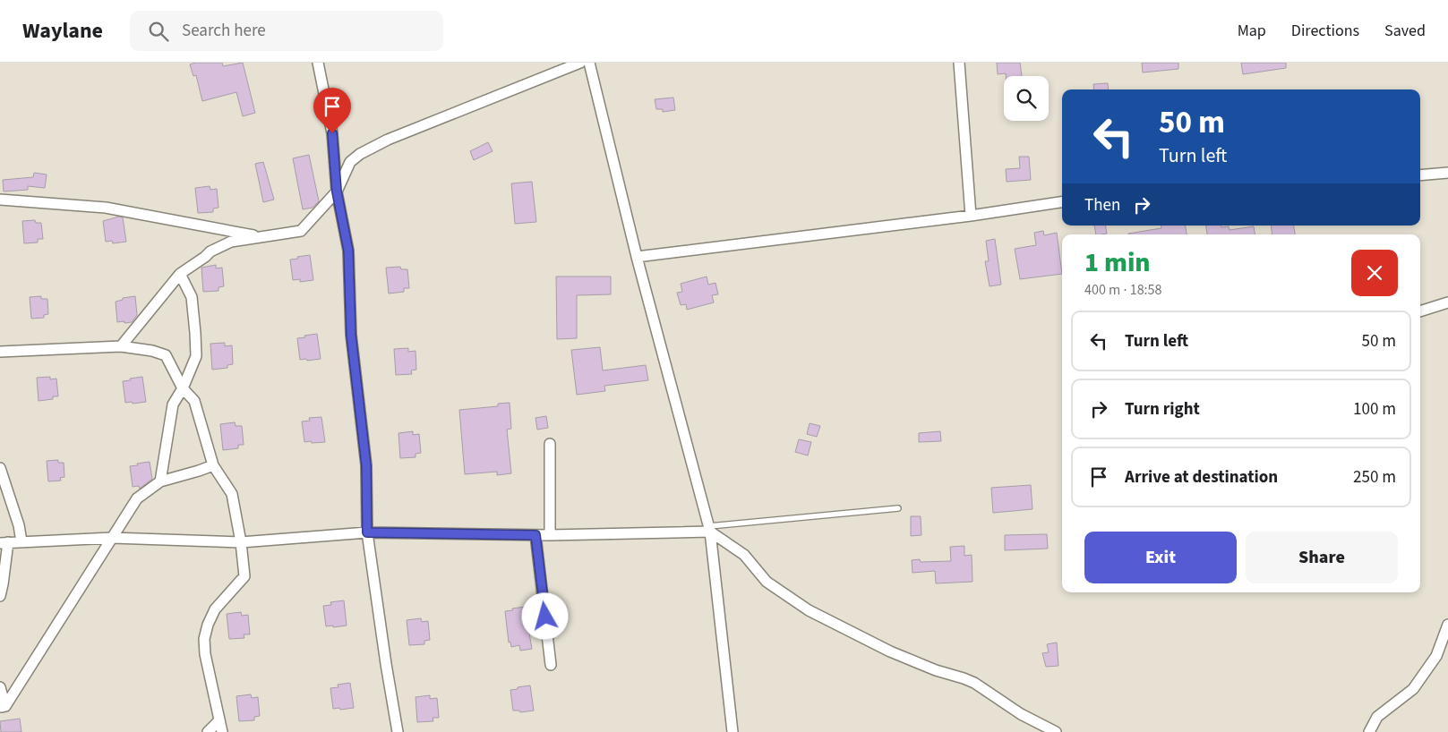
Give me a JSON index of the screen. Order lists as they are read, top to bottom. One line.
{"page":{"header":"Waylane","search":"Search here","nav":["Map","Directions","Saved"],"turn":["50 m","Turn left"],"then":"Then","heading":["1 min","400 m · 18:58"],"list":[{"name":"Turn left","value":"50 m"},{"name":"Turn right","value":"100 m"},{"name":"Arrive at destination","value":"250 m"}],"buttons":["Exit","Share"]}}
